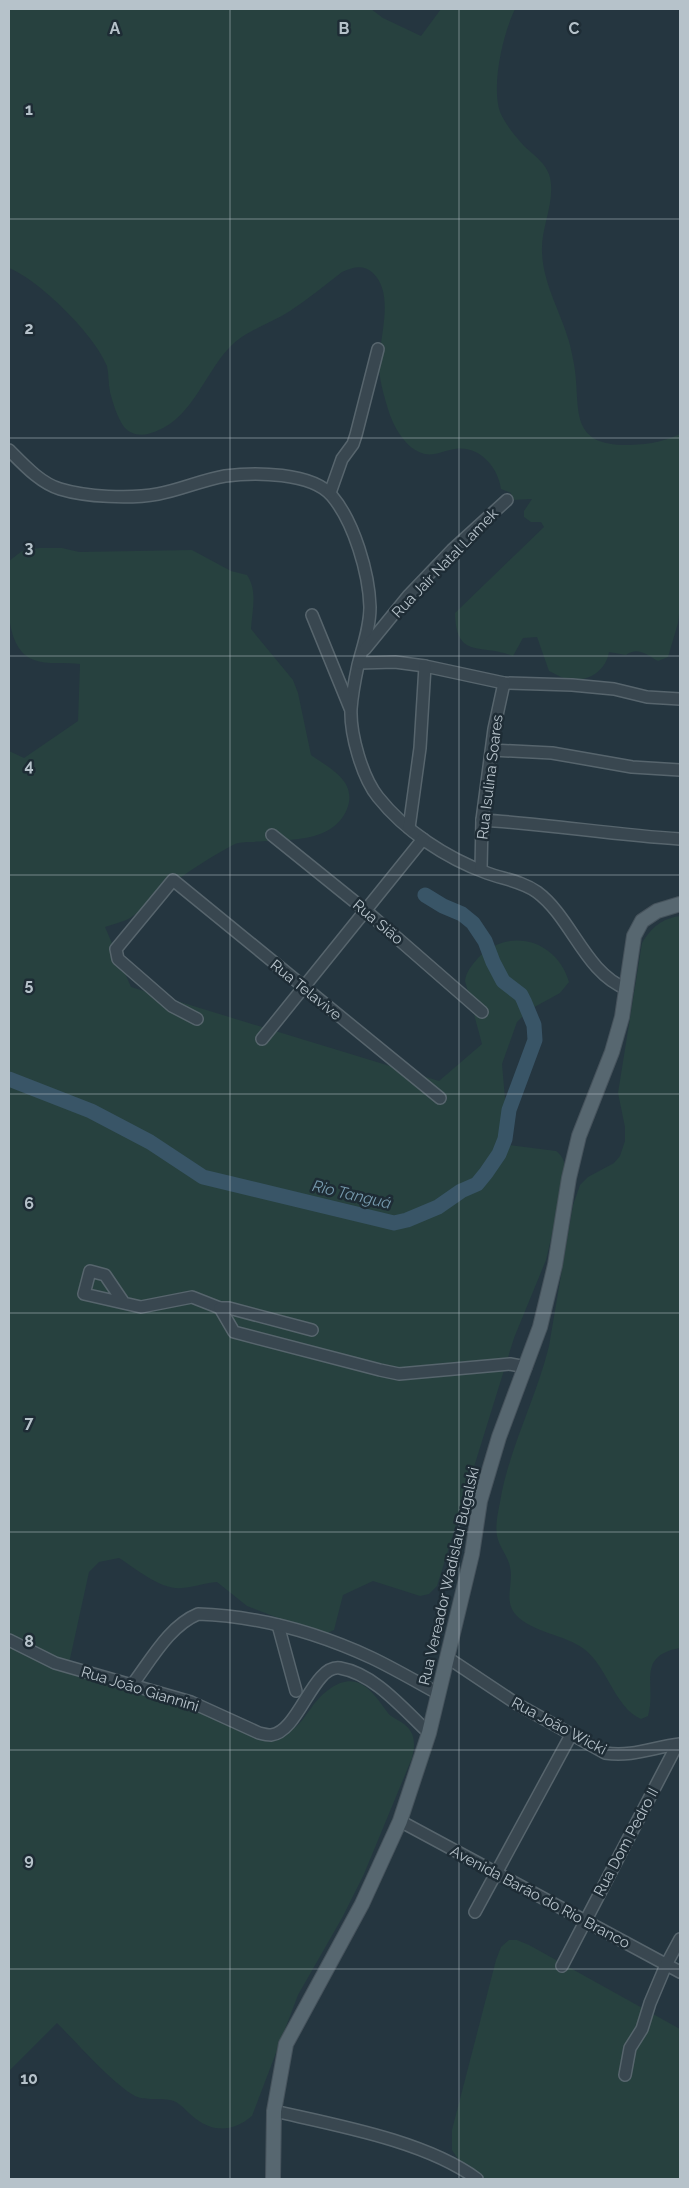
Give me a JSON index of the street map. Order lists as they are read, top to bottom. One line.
{"streets":{"main road":["Rua Vereador Wadislau Bugalski"],"street":["Rua Jair Natal Lamek","Rua Isulina Soares","Rua Sião","Rua Telavive","Rua João Giannini","Rua João Wicki","Rua Dom Pedro II","Avenida Barão do Rio Branco"]},"crossings":[["Rua Vereador Wadislau Bugalski","Rua João Giannini"],["Rua Vereador Wadislau Bugalski","Rua João Wicki"],["Rua Vereador Wadislau Bugalski","Avenida Barão do Rio Branco"],["Rua João Wicki","Rua Dom Pedro II"],["Rua Dom Pedro II","Avenida Barão do Rio Branco"]],"water":["Rio Tanguá"],"grid":{"columns":["A","B","C"],"rows":["1","2","3","4","5","6","7","8","9","10"]}}
